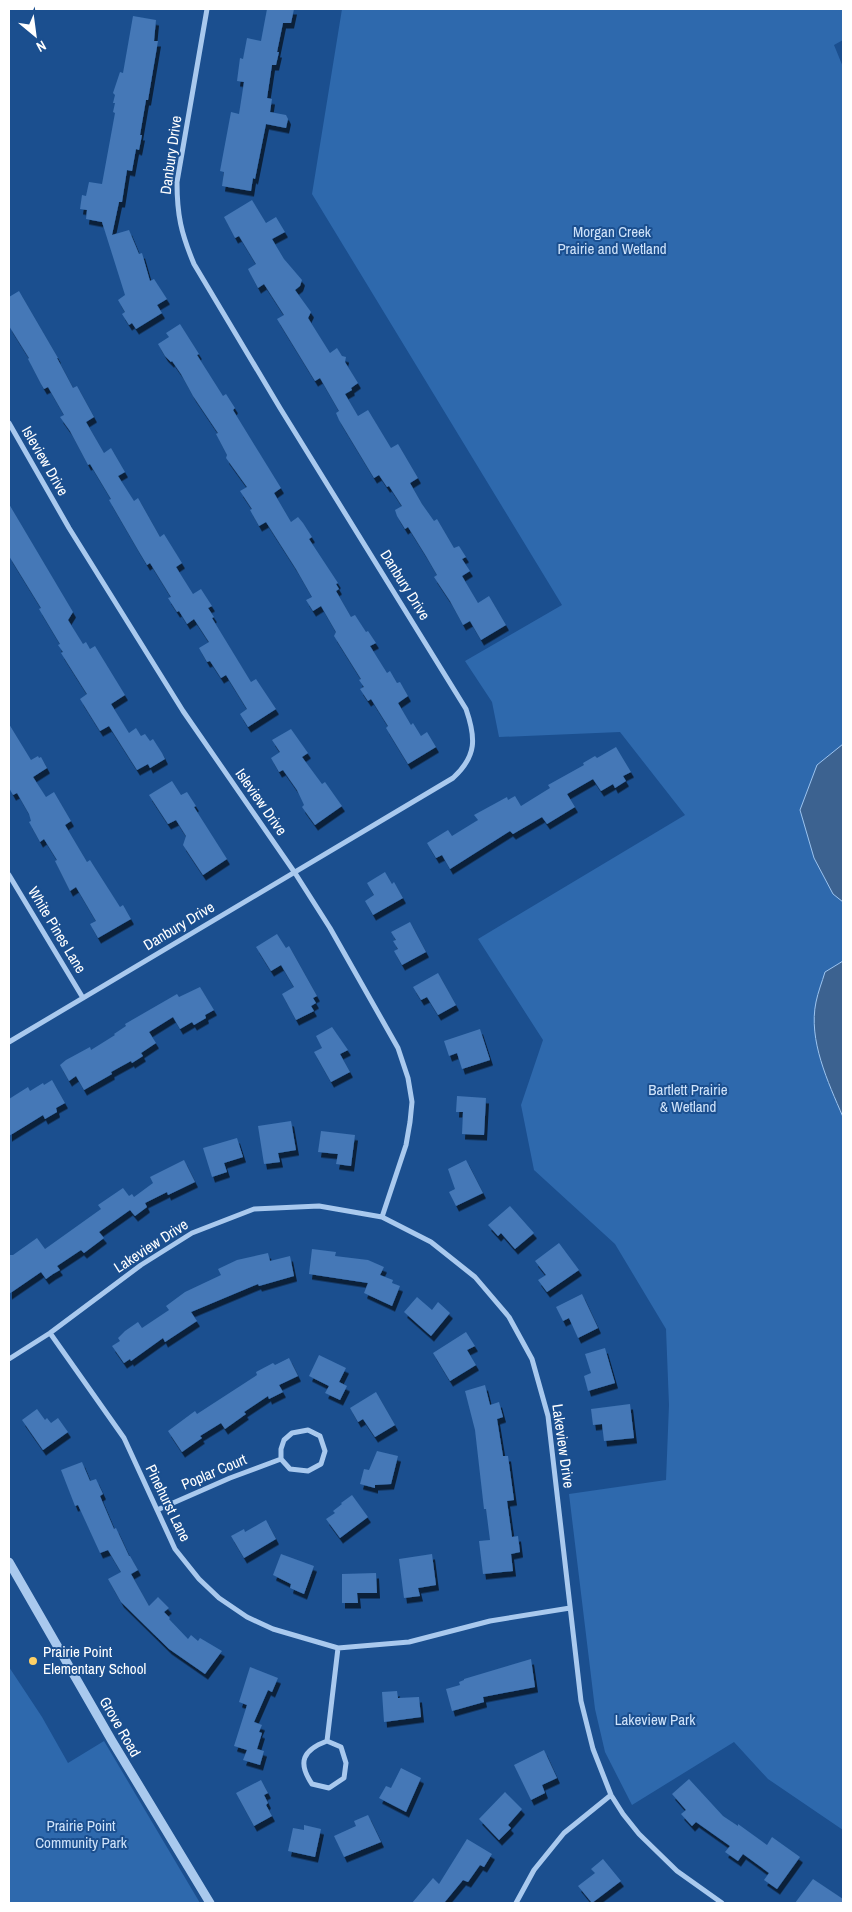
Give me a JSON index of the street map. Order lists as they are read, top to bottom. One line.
{"streets":{"street":["Danbury Drive","Isleview Drive","White Pines Lane","Lakeview Drive","Poplar Court","Pinehurst Lane","Grove Road"]},"crossings":[["Danbury Drive","Isleview Drive"],["Danbury Drive","White Pines Lane"],["Isleview Drive","Lakeview Drive"],["Lakeview Drive","Pinehurst Lane"],["Poplar Court","Pinehurst Lane"]],"parks":["Morgan Creek Prairie and Wetland","Bartlett Prairie & Wetland","Lakeview Park","Prairie Point Community Park"],"places":["Prairie Point Elementary School"],"north":"bottom right"}
